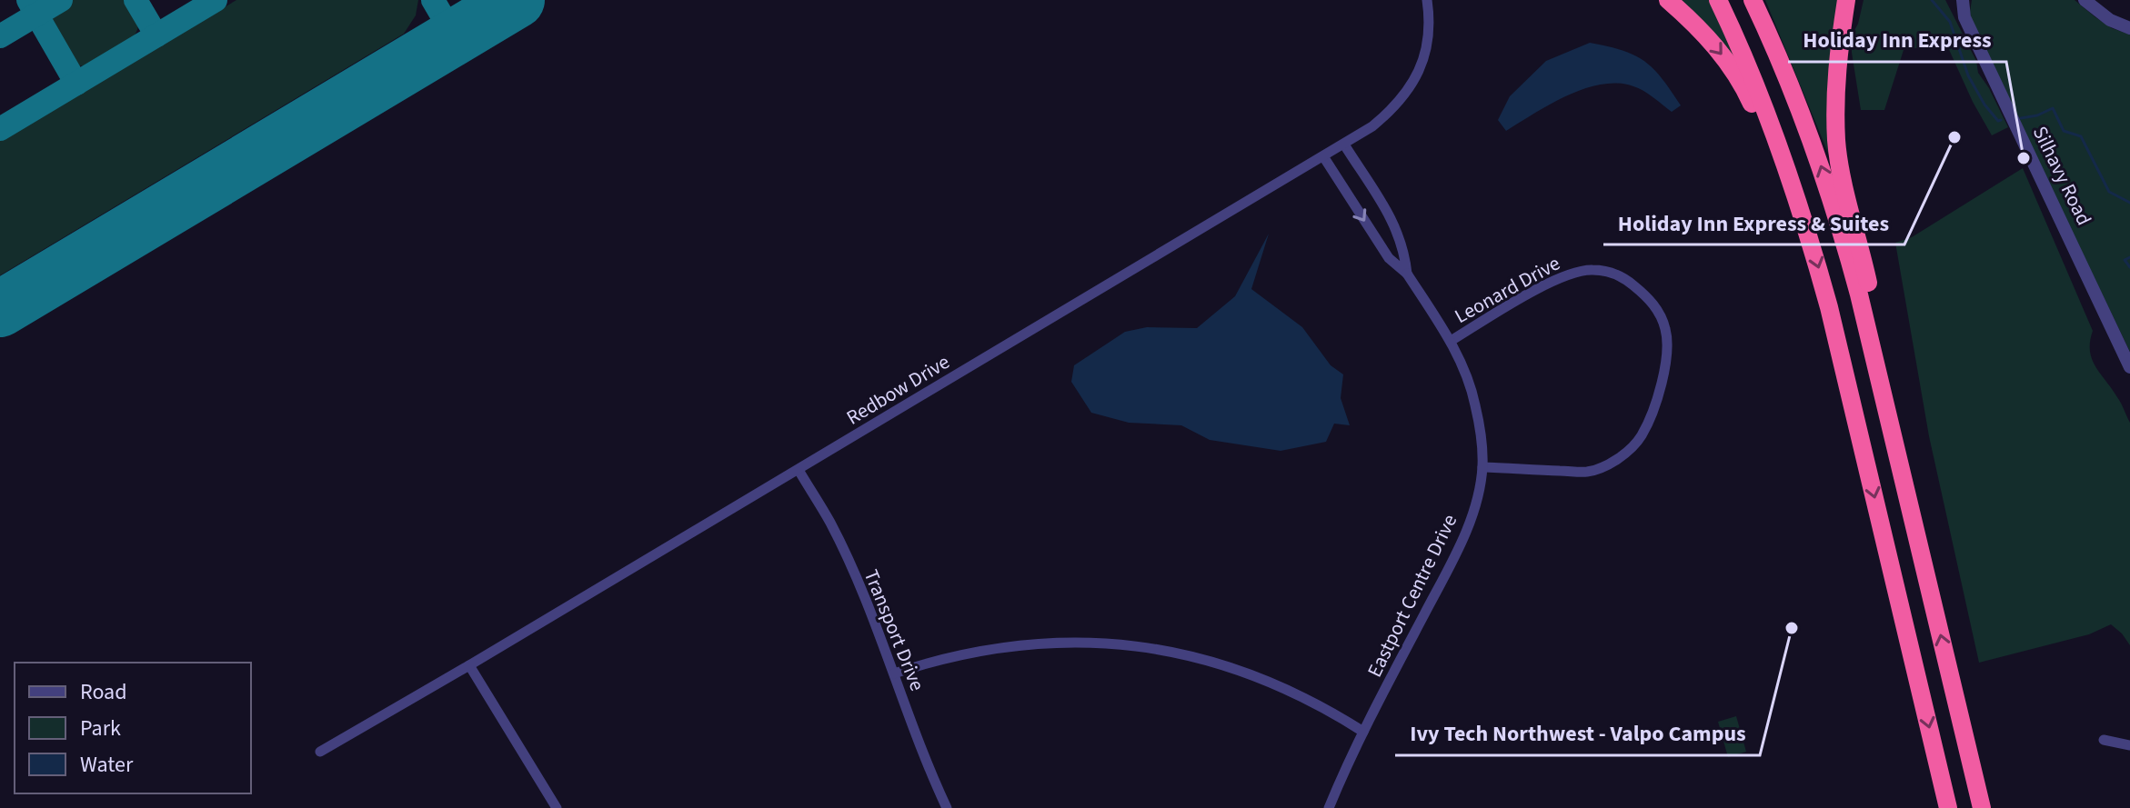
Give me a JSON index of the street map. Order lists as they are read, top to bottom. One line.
{"streets":{"street":["Silhavy Road","Leonard Drive","Redbow Drive","Eastport Centre Drive","Transport Drive"]},"crossings":[["Leonard Drive","Eastport Centre Drive"],["Redbow Drive","Eastport Centre Drive"],["Redbow Drive","Transport Drive"]],"places":["Holiday Inn Express & Suites","Holiday Inn Express","Ivy Tech Northwest - Valpo Campus"],"legend":["Road","Park","Water"]}
